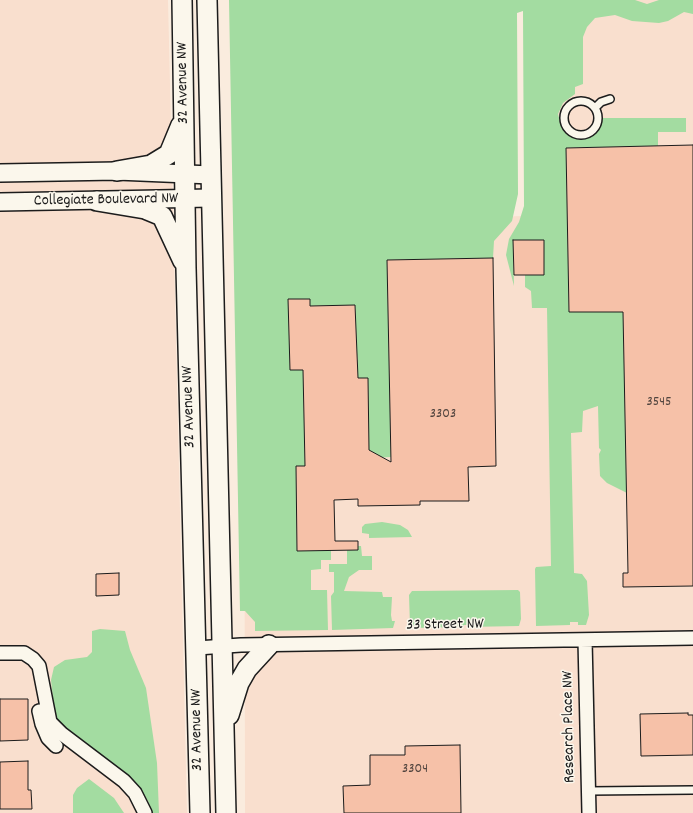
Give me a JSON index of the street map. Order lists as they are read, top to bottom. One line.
{"streets":{"main road":["32 Avenue NW"],"street":["Collegiate Boulevard NW","33 Street NW","Research Place NW"]},"crossings":[["32 Avenue NW","Collegiate Boulevard NW"],["32 Avenue NW","33 Street NW"],["33 Street NW","Research Place NW"]],"house_numbers":["3545","3303","3304"]}
